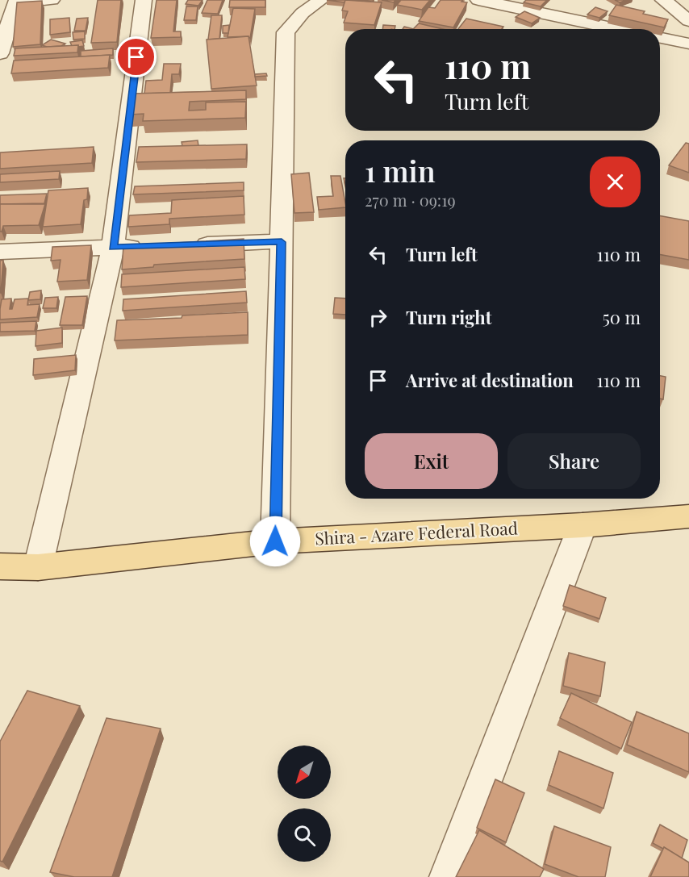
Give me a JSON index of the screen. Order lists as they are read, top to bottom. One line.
{"streets":{"main road":["Shira - Azare Federal Road"]},"north":"bottom left","page":{"turn":["110 m","Turn left"],"heading":["1 min","270 m · 09:19"],"list":[{"name":"Turn left","value":"110 m"},{"name":"Turn right","value":"50 m"},{"name":"Arrive at destination","value":"110 m"}],"buttons":["Exit","Share"]}}
